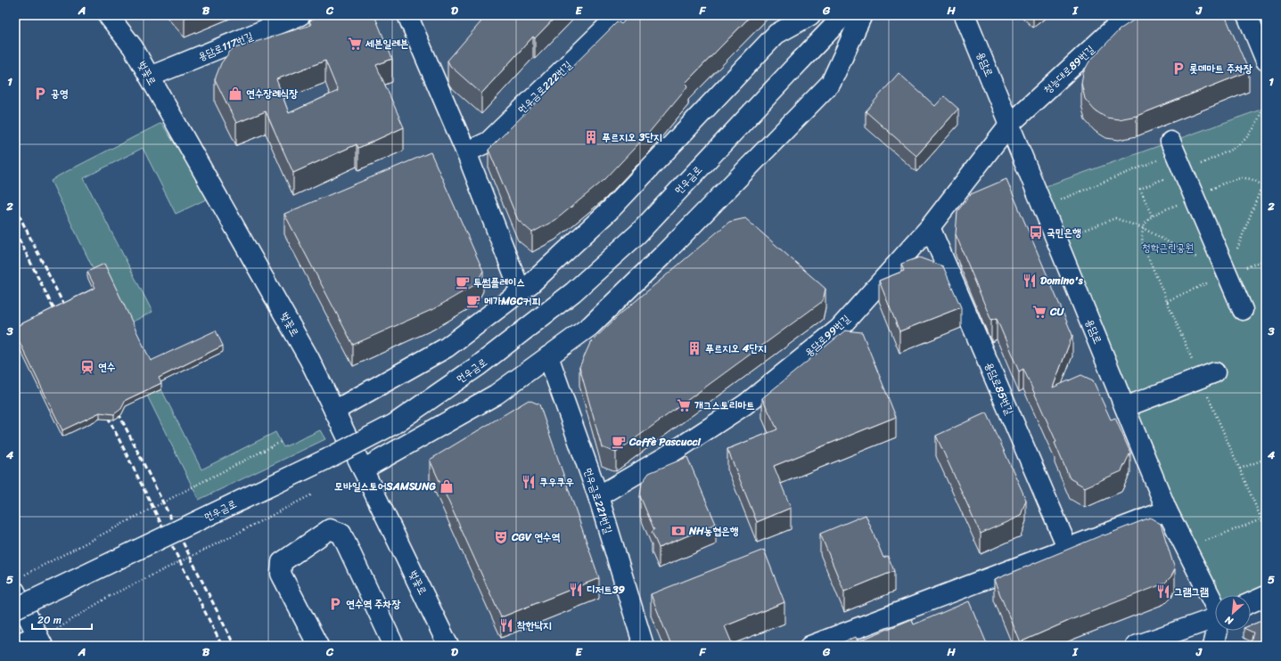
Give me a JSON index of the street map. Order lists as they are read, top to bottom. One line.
{"streets":{"street":["용담로117번길","용담로","청능대로89번길","벚꽃로","먼우금로222번길","먼우금로","용담로99번길","용담로85번길","먼우금로221번길"]},"crossings":[["용담로117번길","벚꽃로"],["용담로","청능대로89번길"],["용담로","용담로99번길"],["청능대로89번길","용담로99번길"],["용담로99번길","용담로85번길"],["용담로99번길","먼우금로221번길"]],"parks":["청학근린공원"],"places":{"supermarket":["세븐일레븐","CU","개그스토리마트"],"parking":["롯데마트 주차장","공영","연수역 주차장"],"shop":["연수장례식장","모바일스토어SAMSUNG"],"building":["푸르지오 3단지","푸르지오 4단지"],"bus stop":["국민은행"],"restaurant":["Domino's","쿠우쿠우","디저트39","그램그램","착한낙지"],"cafe":["투썸플레이스","메가MGC커피","Caffè Pascucci"],"station":["연수"],"bank":["NH농협은행"],"theatre":["CGV 연수역"]},"scale_bar":"20 m","north":"bottom left","grid":{"columns":["A","B","C","D","E","F","G","H","I","J"],"rows":["1","2","3","4","5"]}}
